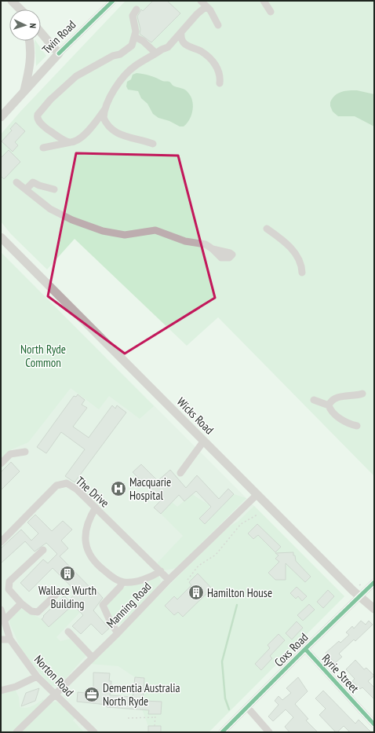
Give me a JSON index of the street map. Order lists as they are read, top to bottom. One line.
{"streets":{"main road":["Twin Road","Wicks Road"],"street":["The Drive","Manning Road","Coxs Road","Ryrie Street","Norton Road"]},"crossings":[["Wicks Road","Manning Road"],["Wicks Road","Coxs Road"],["The Drive","Manning Road"],["Manning Road","Norton Road"],["Coxs Road","Ryrie Street"]],"parks":["North Ryde Common"],"places":{"hospital":["Macquarie Hospital"],"building":["Wallace Wurth Building","Hamilton House"],"office":["Dementia Australia North Ryde"]},"north":"right"}
